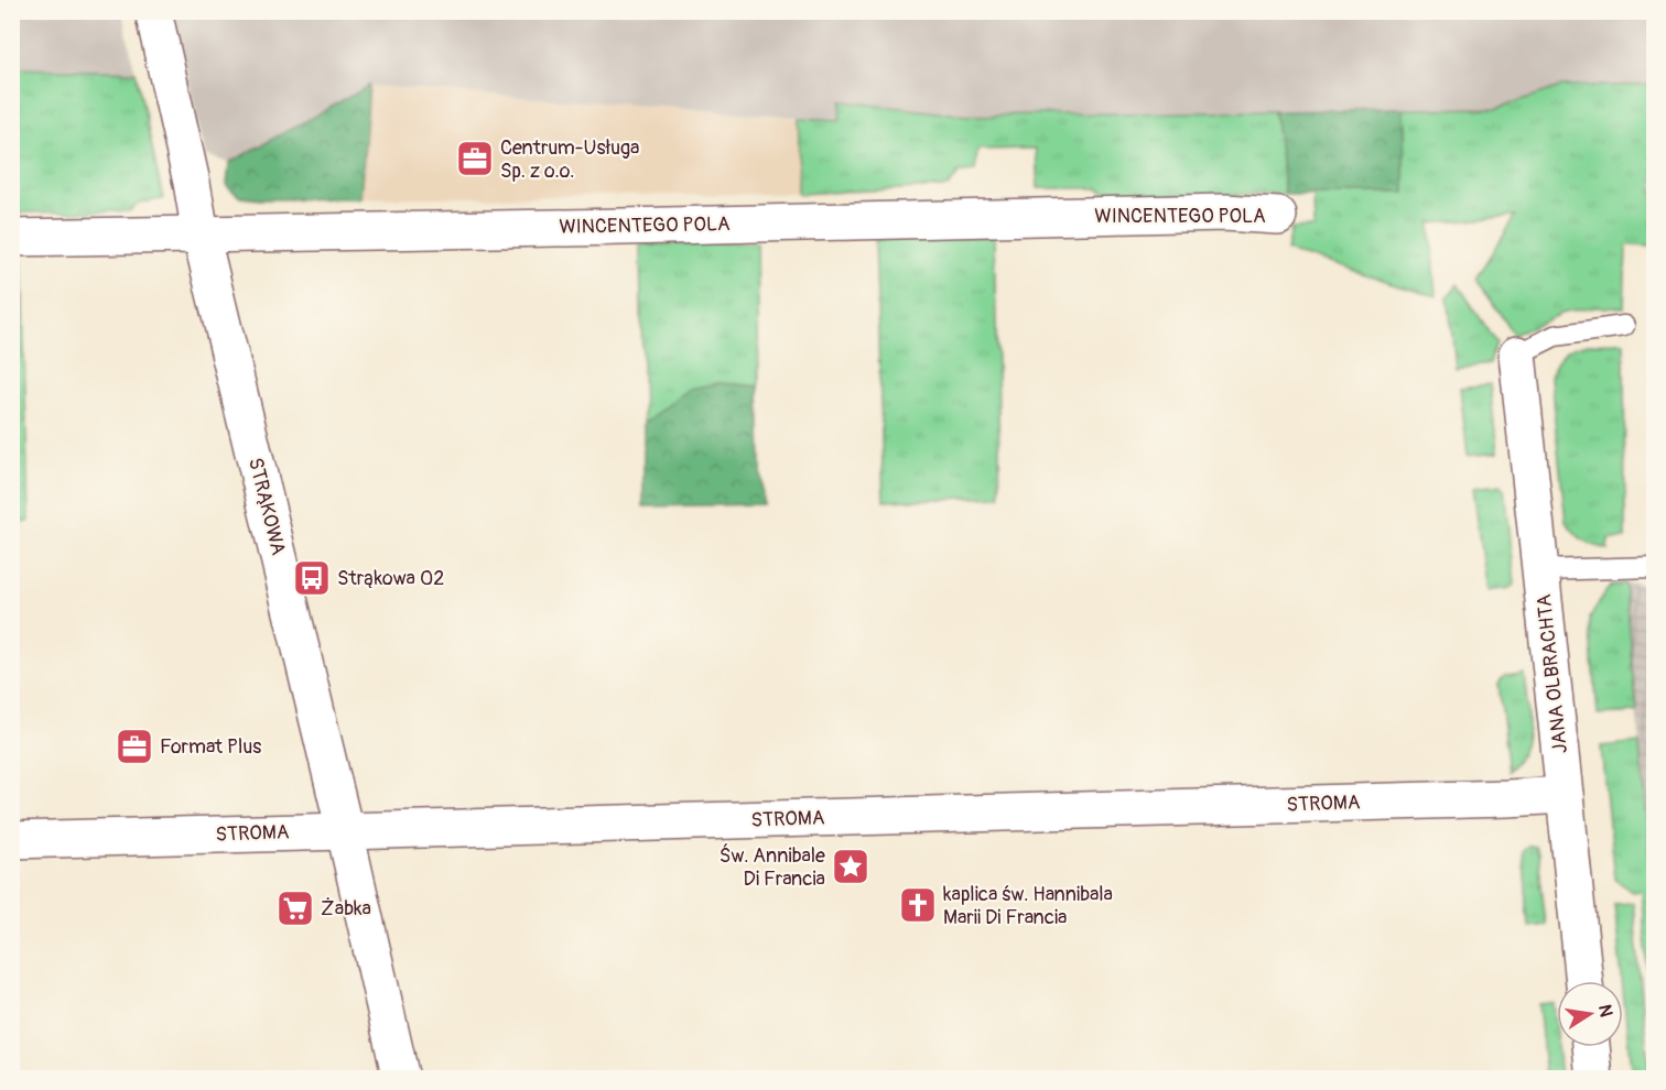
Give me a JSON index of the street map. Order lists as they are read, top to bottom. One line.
{"streets":{"street":["WINCENTEGO POLA","STRĄKOWA","JANA OLBRACHTA","STROMA"]},"crossings":[["WINCENTEGO POLA","STRĄKOWA"],["STRĄKOWA","STROMA"],["JANA OLBRACHTA","STROMA"]],"places":{"office":["Centrum-Usługa Sp. z o.o.","Format Plus"],"bus stop":["Strąkowa 02"],"place":["Św. Annibale Di Francia"],"church":["kaplica św. Hannibala Marii Di Francia"],"supermarket":["Żabka"]},"north":"right"}
